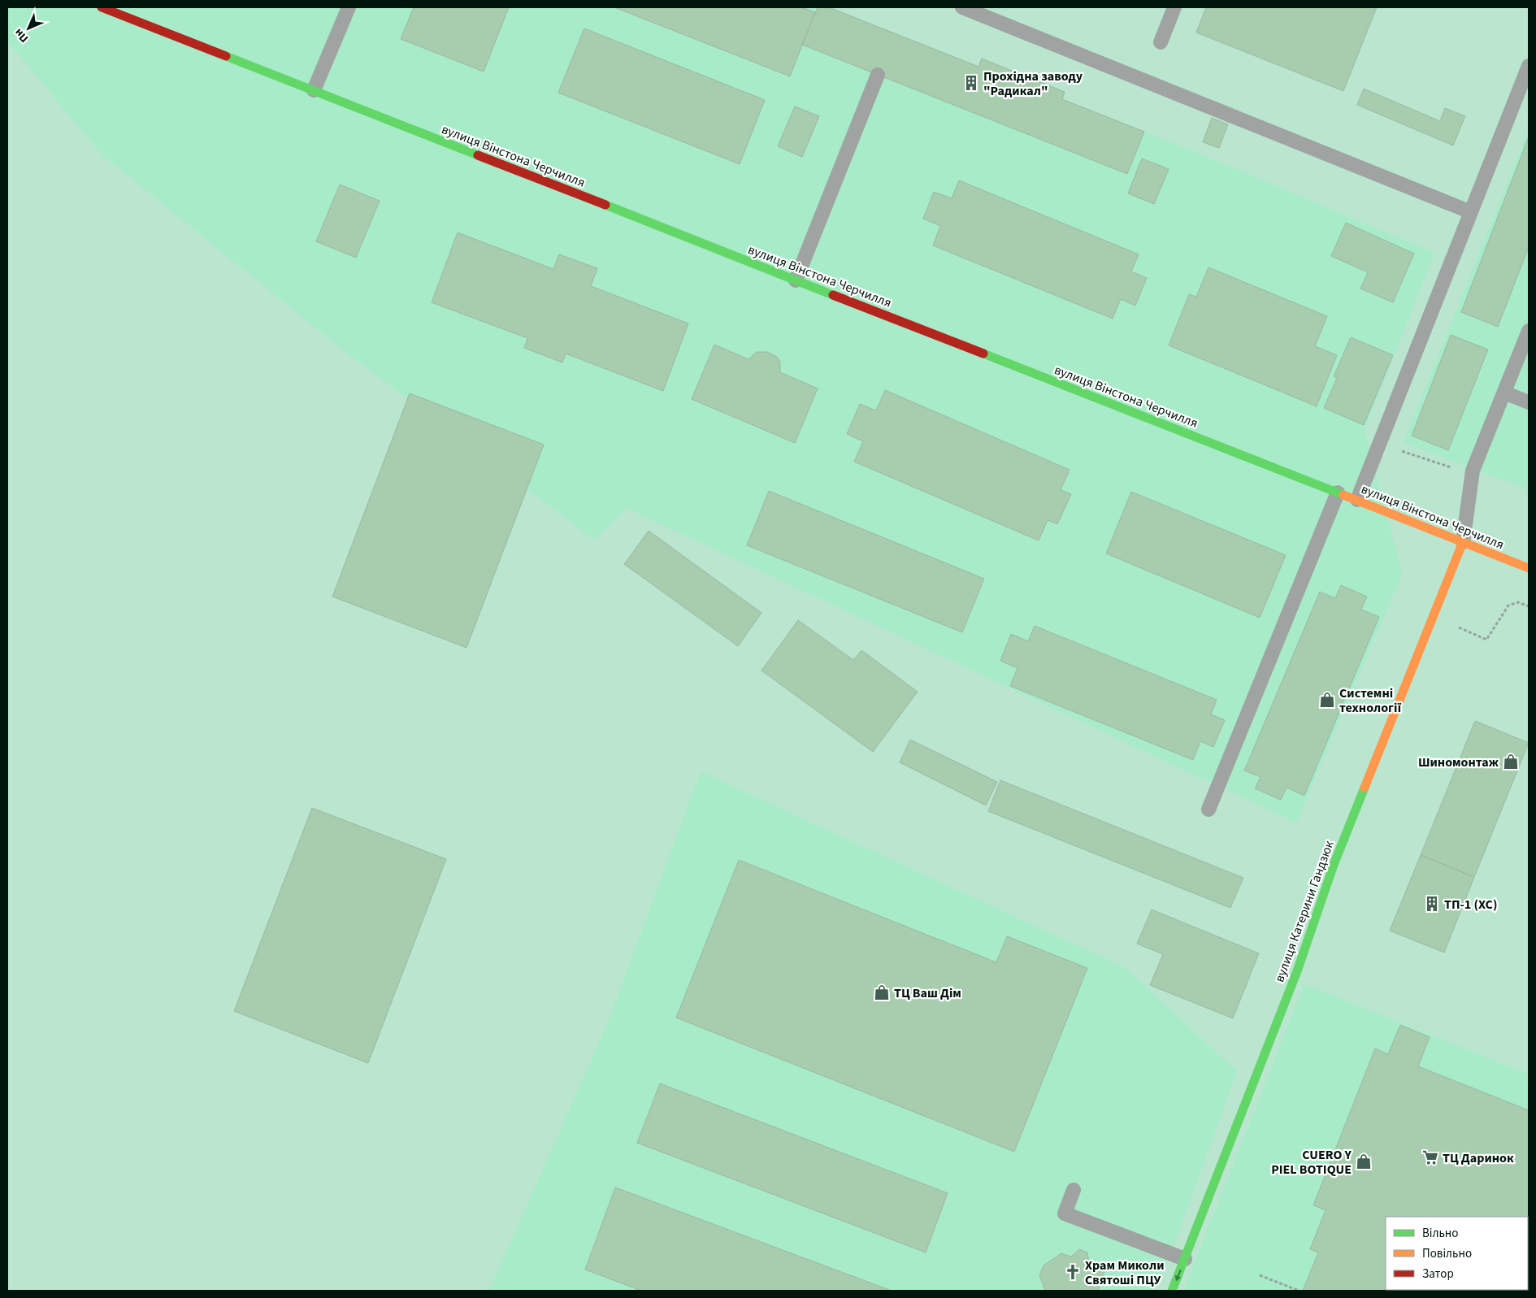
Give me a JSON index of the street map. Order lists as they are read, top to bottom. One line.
{"streets":{"street":["вулиця Вінстона Черчилля","вулиця Катерини Гандзюк"]},"crossings":[["вулиця Вінстона Черчилля","вулиця Катерини Гандзюк"]],"places":{"building":["Прохідна заводу \"Радикал\"","ТП-1 (ХС)"],"shop":["Системні технології","Шиномонтаж","ТЦ Ваш Дім","CUERO Y PIEL BOTIQUE"],"supermarket":["ТЦ Даринок"],"church":["Храм Миколи Святоші ПЦУ"]},"legend":["Вільно","Повільно","Затор"],"north":"bottom left"}
